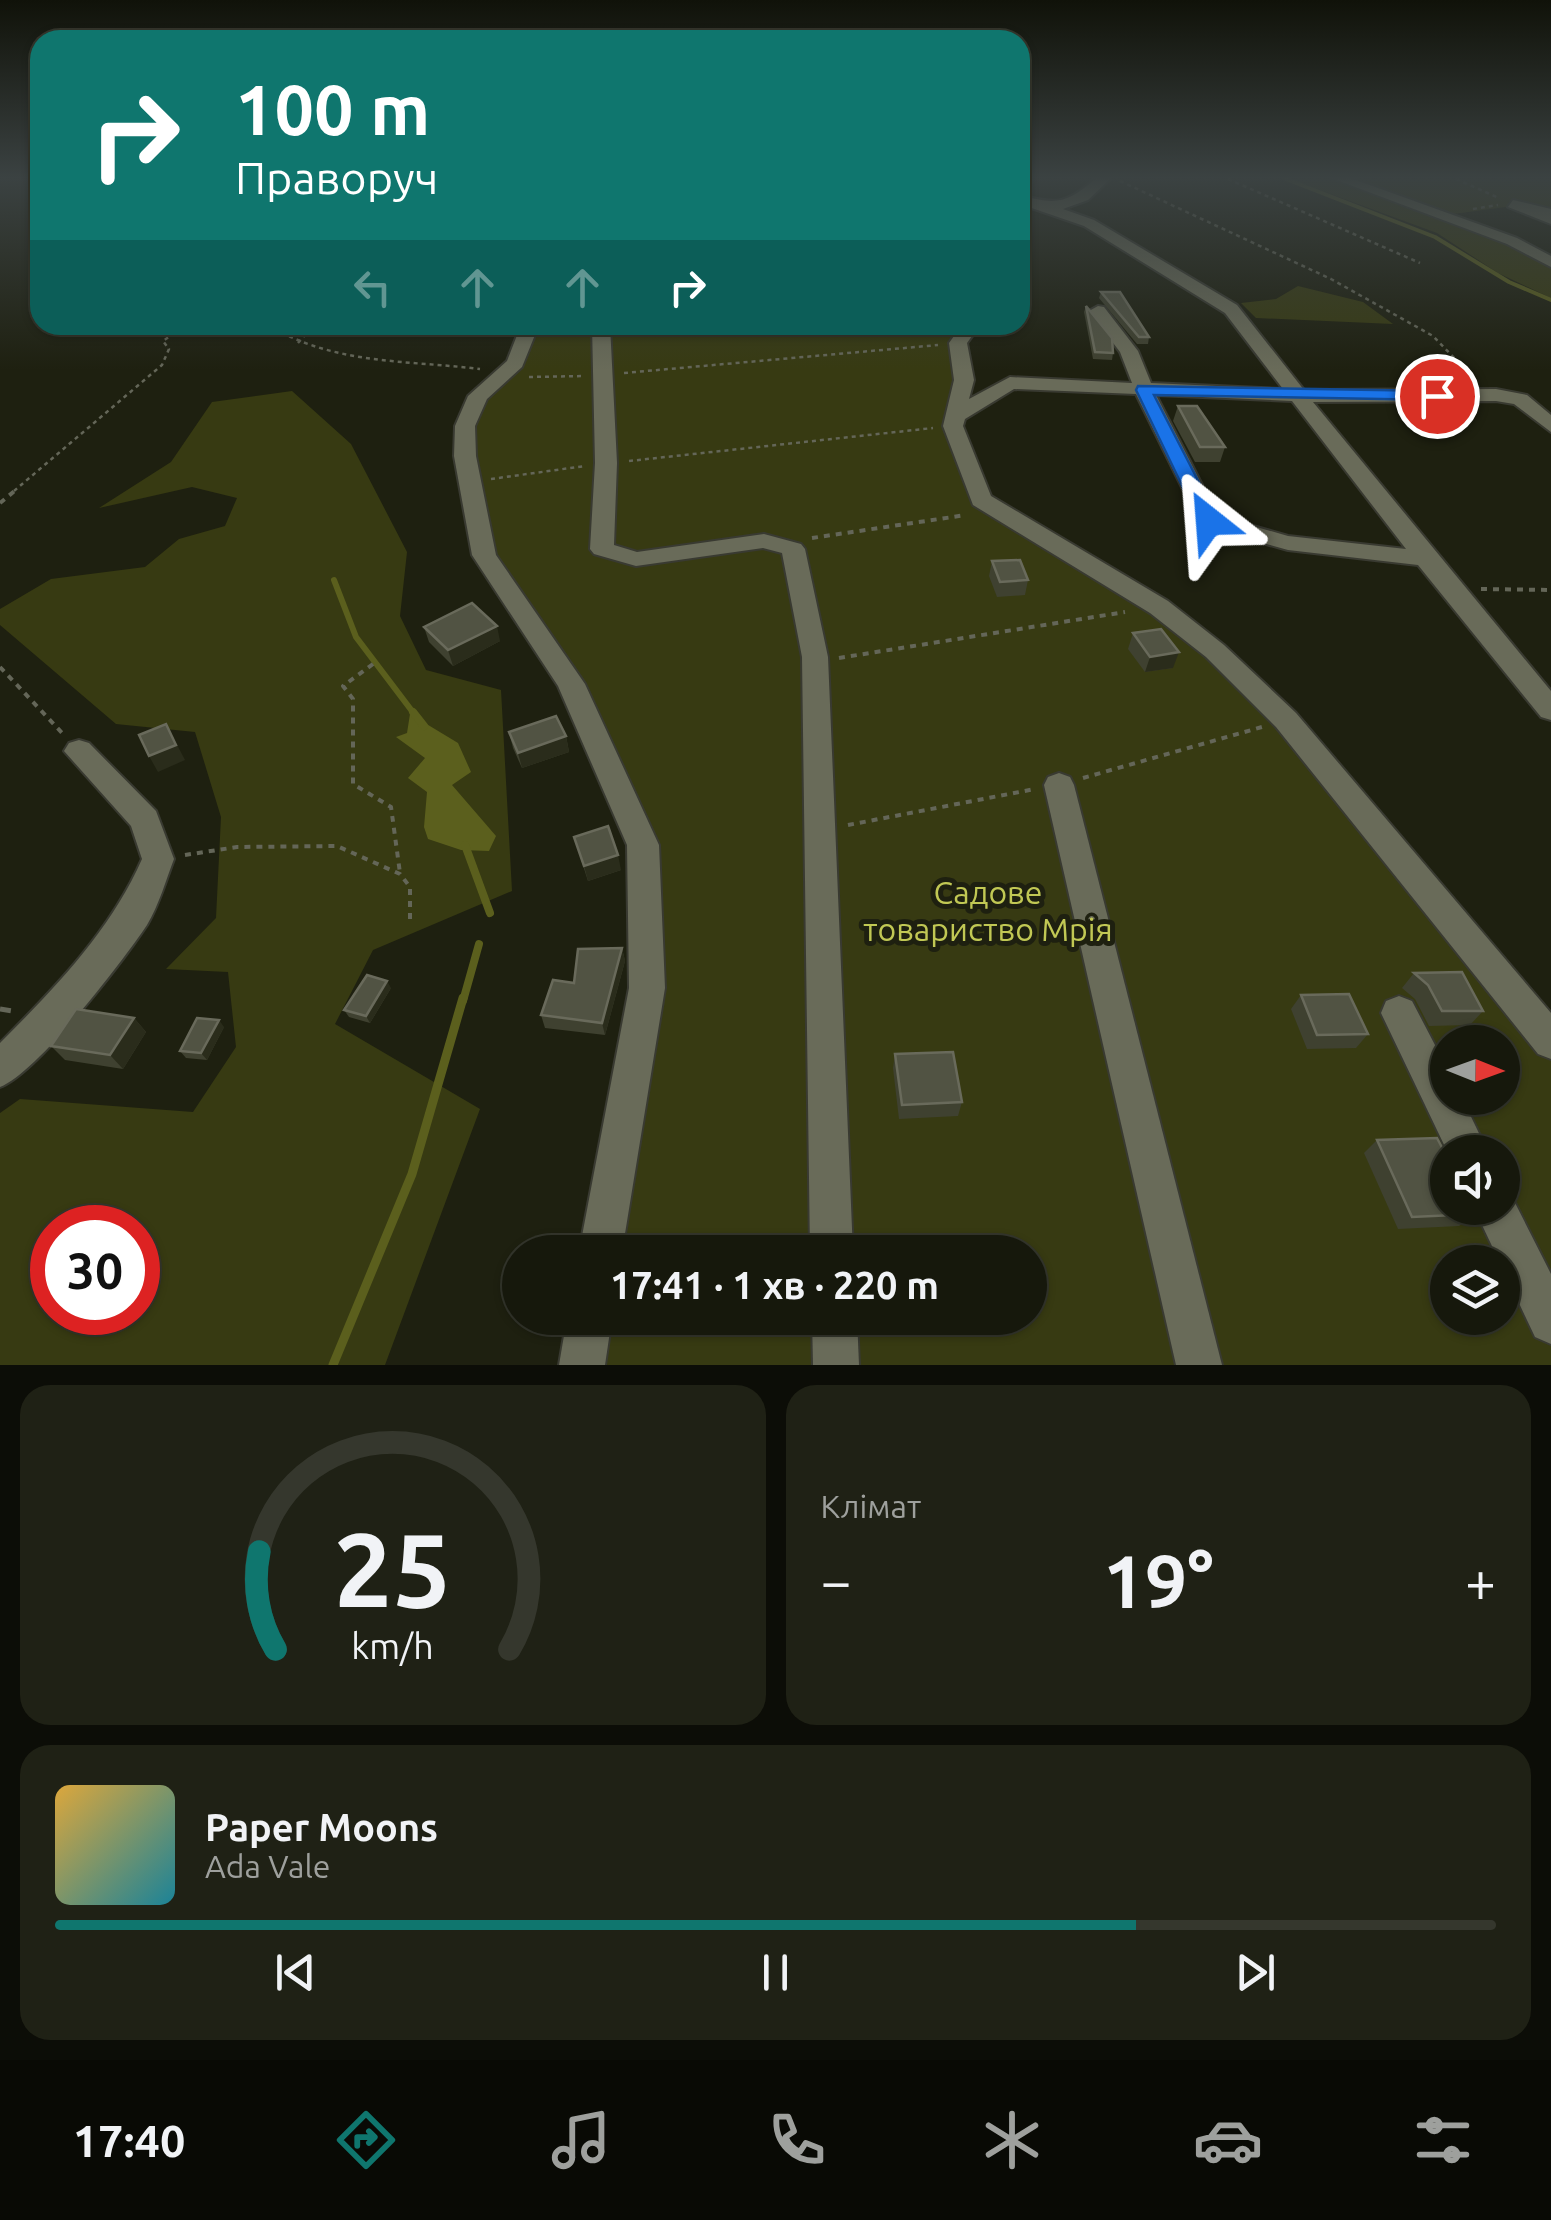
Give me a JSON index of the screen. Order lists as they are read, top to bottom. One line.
{"parks":["Садове товариство Мрія"],"north":"right","page":{"turn":["100 m","Праворуч"],"limit":"30","trip":"17:41 · 1 хв · 220 m","tile":"Клімат","heat":["−","19°","+"],"song":["Paper Moons","Ada Vale"],"tabs":"17:40","gauge":["25","km/h"]}}
